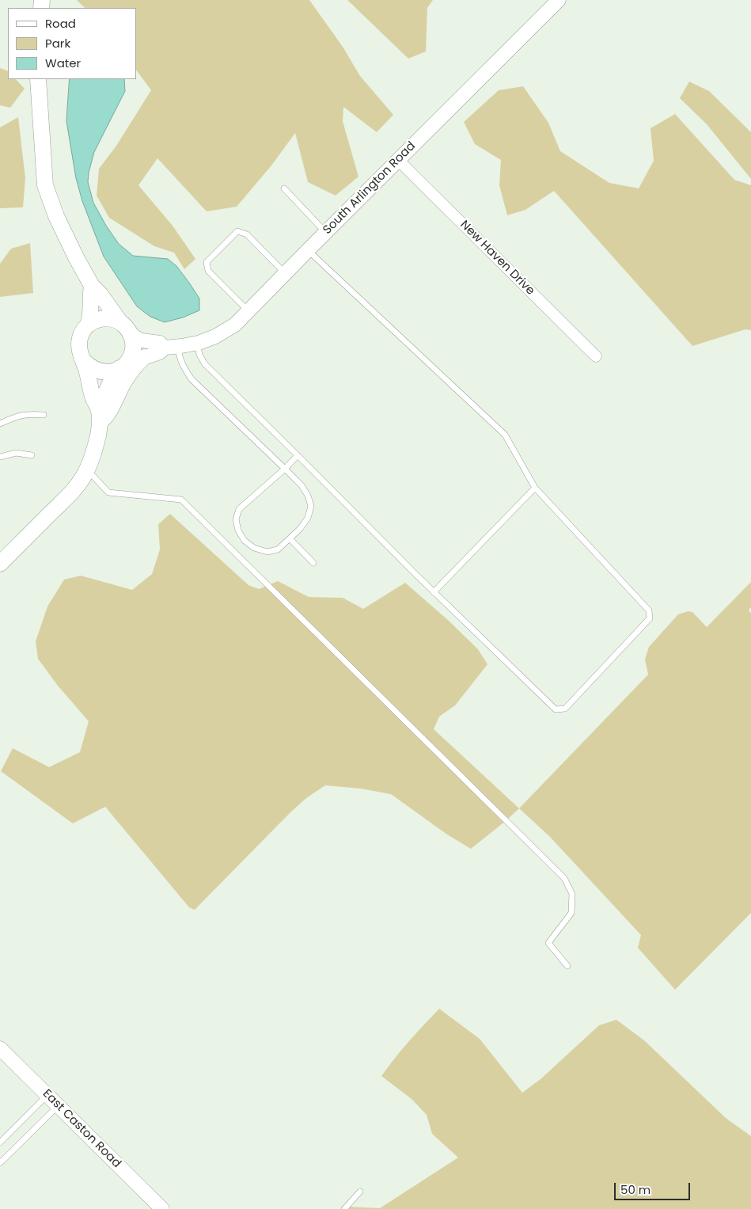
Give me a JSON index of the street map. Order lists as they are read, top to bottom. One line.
{"streets":{"street":["South Arlington Road","New Haven Drive","East Caston Road"]},"crossings":[["South Arlington Road","New Haven Drive"]],"legend":["Road","Park","Water"],"scale_bar":"50 m"}
